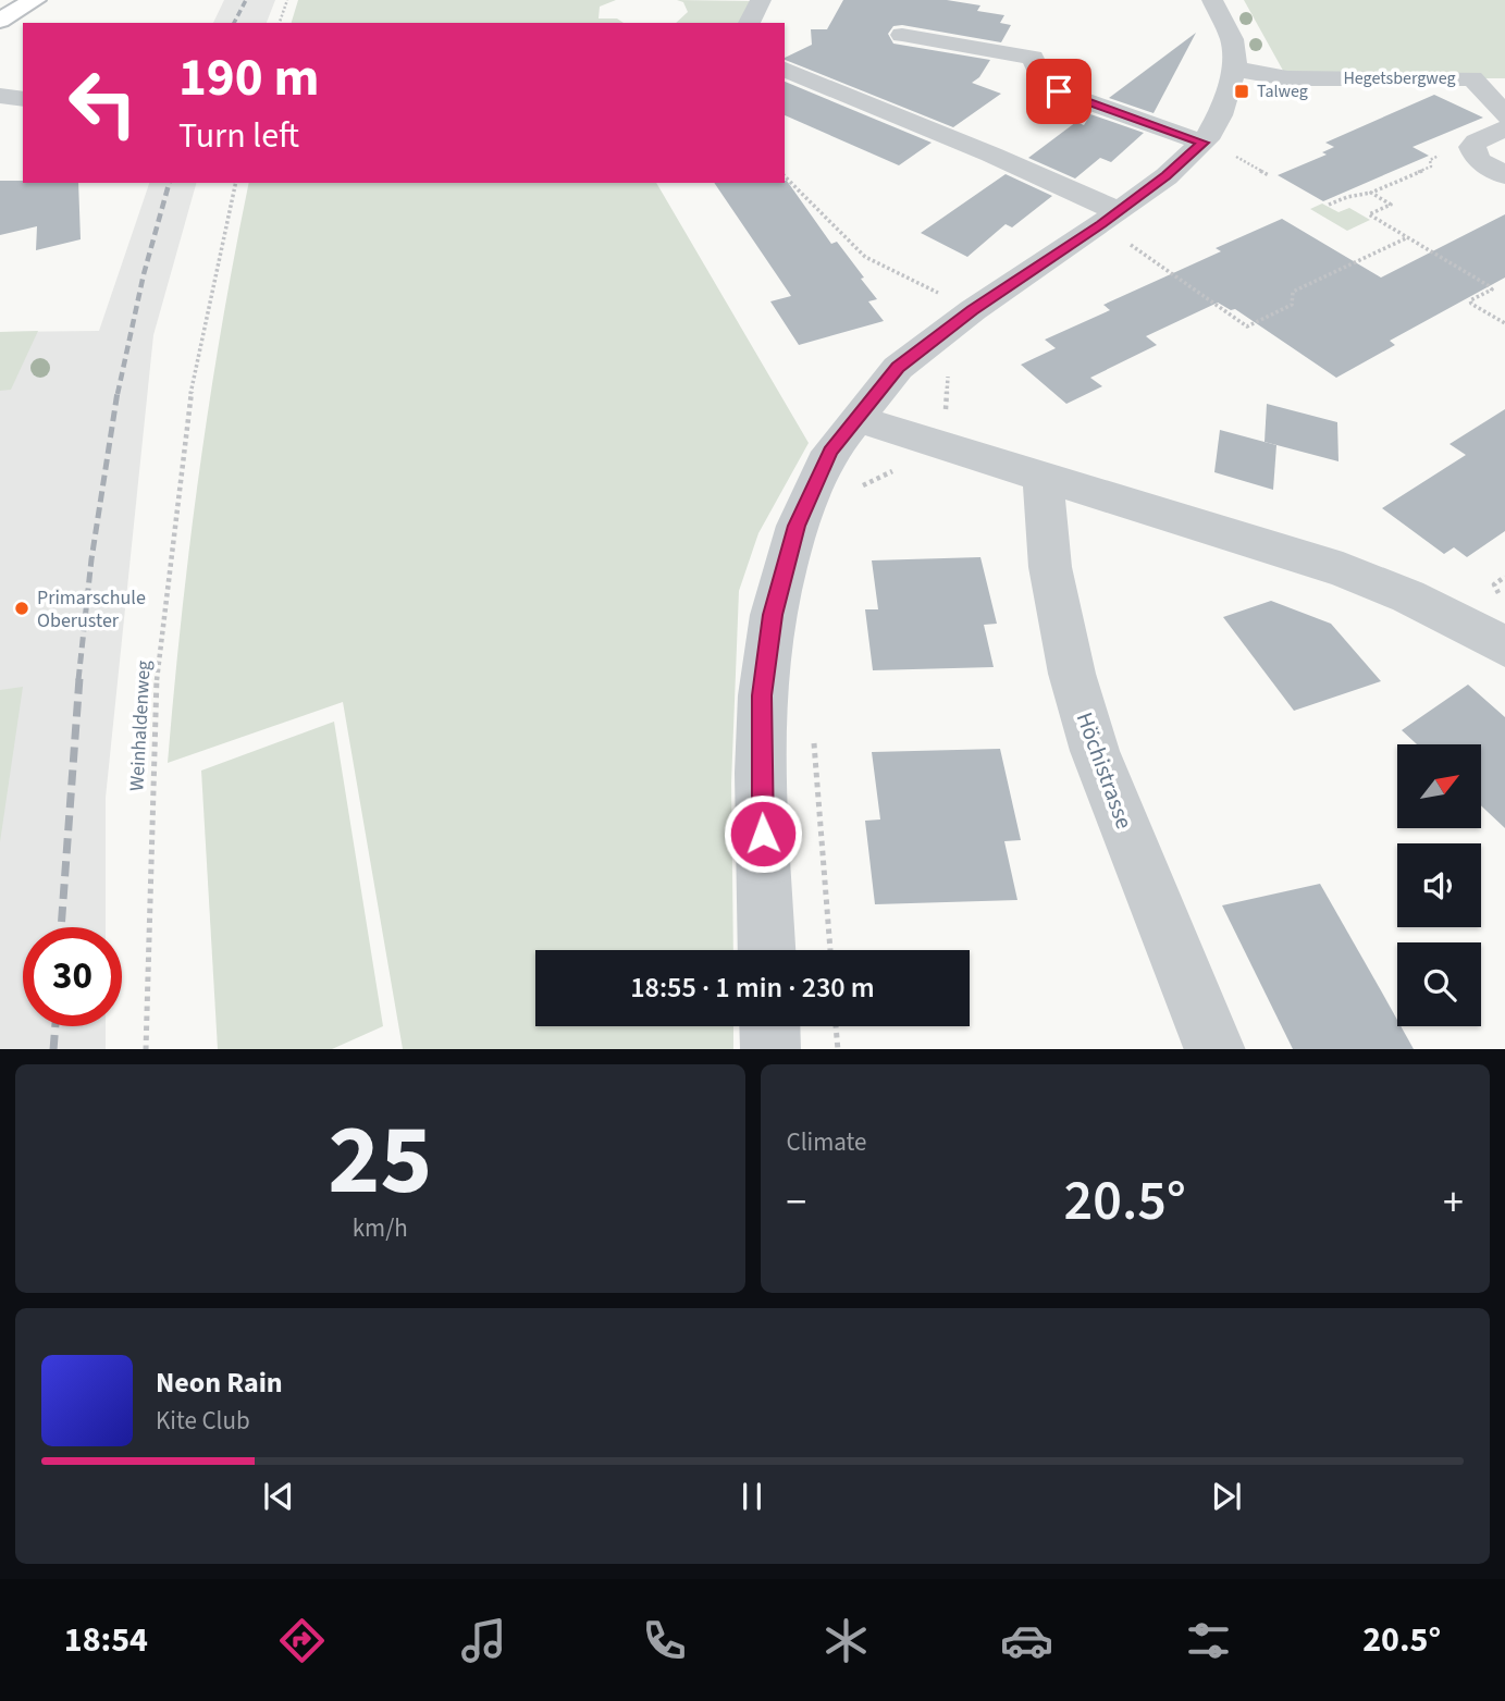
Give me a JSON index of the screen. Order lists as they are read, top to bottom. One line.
{"streets":{"street":["Hegetsbergweg","Höchistrasse"],"path":["Weinhaldenweg"]},"places":{"transit":["Talweg"],"other":["Primarschule Oberuster"]},"north":"top right","page":{"turn":["190 m","Turn left"],"limit":"30","trip":"18:55 · 1 min · 230 m","tile":[["25","km/h"],"Climate"],"heat":["−","20.5°","+"],"song":["Neon Rain","Kite Club"],"tabs":["18:54","20.5°"]}}
